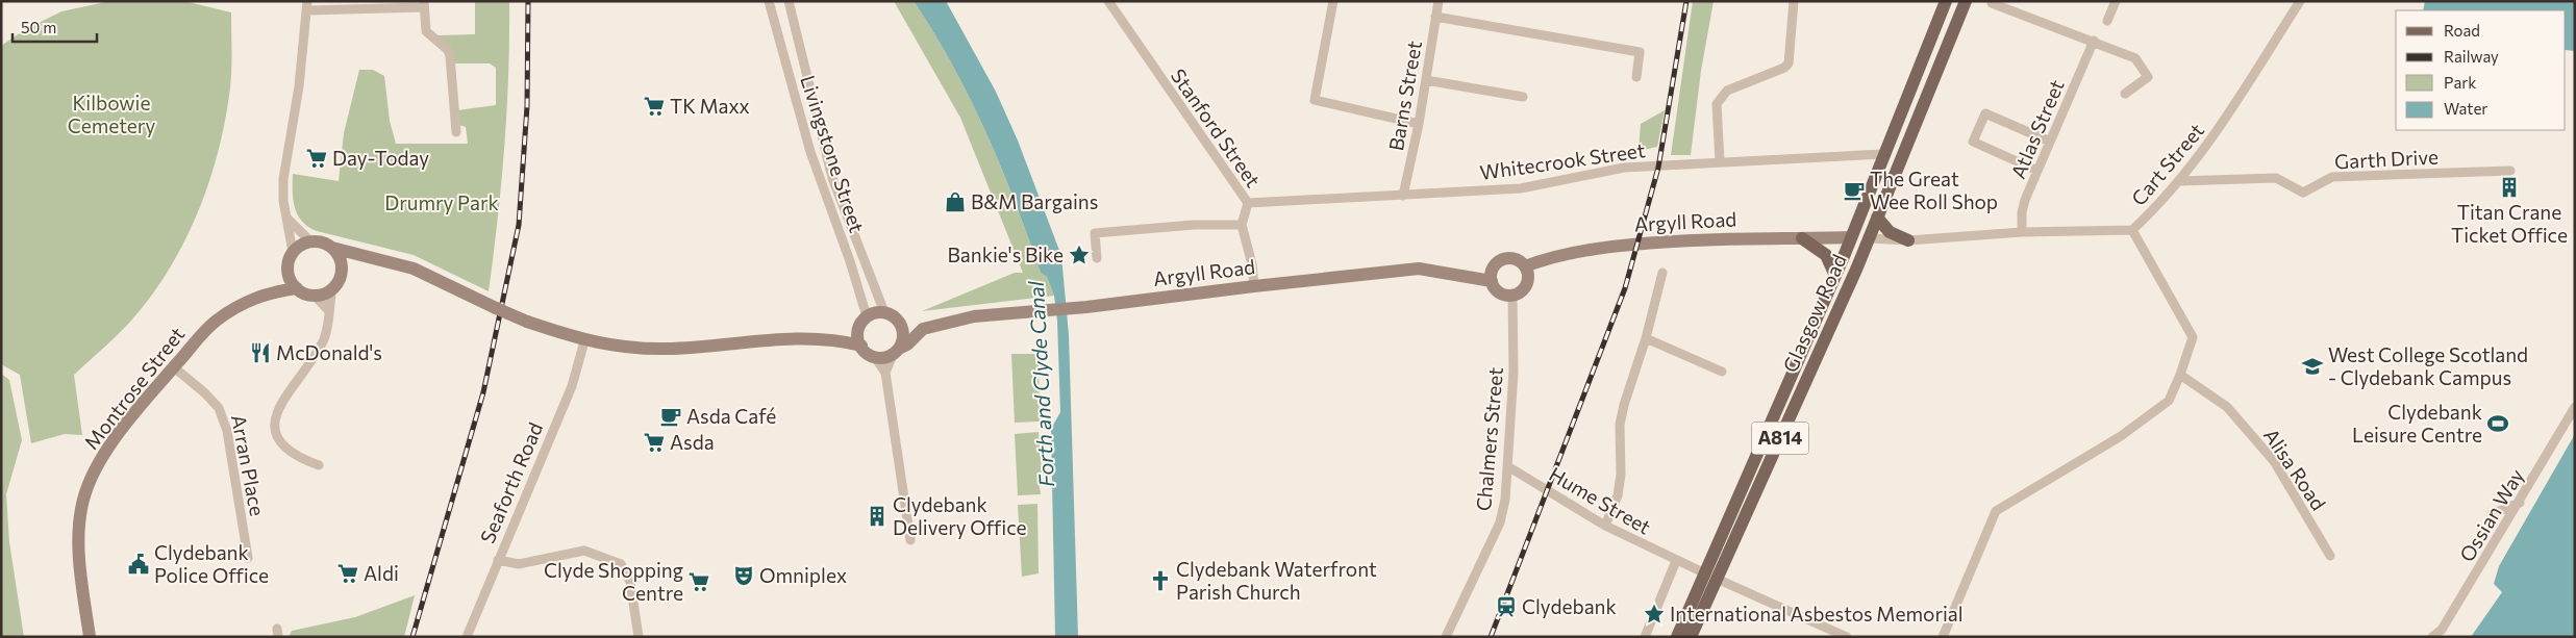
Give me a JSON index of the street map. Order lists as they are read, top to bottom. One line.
{"streets":{"main road":["Glasgow Road","A814"],"street":["Barns Street","Stanford Street","Atlas Street","Livingstone Street","Garth Drive","Whitecrook Street","Cart Street","Argyll Road","Montrose Street","Chalmers Street","Arran Place","Alisa Road","Seaforth Road","Hume Street","Ossian Way"]},"crossings":[["Barns Street","Whitecrook Street"],["Stanford Street","Whitecrook Street"],["Atlas Street","Cart Street"],["Livingstone Street","Argyll Road"],["Garth Drive","Cart Street"],["Whitecrook Street","Glasgow Road"],["Cart Street","Glasgow Road"],["Argyll Road","Glasgow Road"],["Argyll Road","Chalmers Street"],["Glasgow Road","Hume Street"],["Montrose Street","Arran Place"],["Chalmers Street","Hume Street"]],"water":["Forth and Clyde Canal"],"parks":["Kilbowie Cemetery","Drumry Park"],"places":{"supermarket":["TK Maxx","Day-Today","Asda","Aldi","Clyde Shopping Centre"],"building":["Titan Crane Ticket Office","Clydebank Delivery Office"],"cafe":["The Great Wee Roll Shop","Asda Café"],"shop":["B&M Bargains"],"place":["Bankie's Bike","International Asbestos Memorial"],"restaurant":["McDonald's"],"school or university":["West College Scotland - Clydebank Campus"],"sports":["Clydebank Leisure Centre"],"public building":["Clydebank Police Office"],"theatre":["Omniplex"],"church":["Clydebank Waterfront Parish Church"],"station":["Clydebank"]},"legend":["Road","Railway","Park","Water"],"scale_bar":"50 m"}
